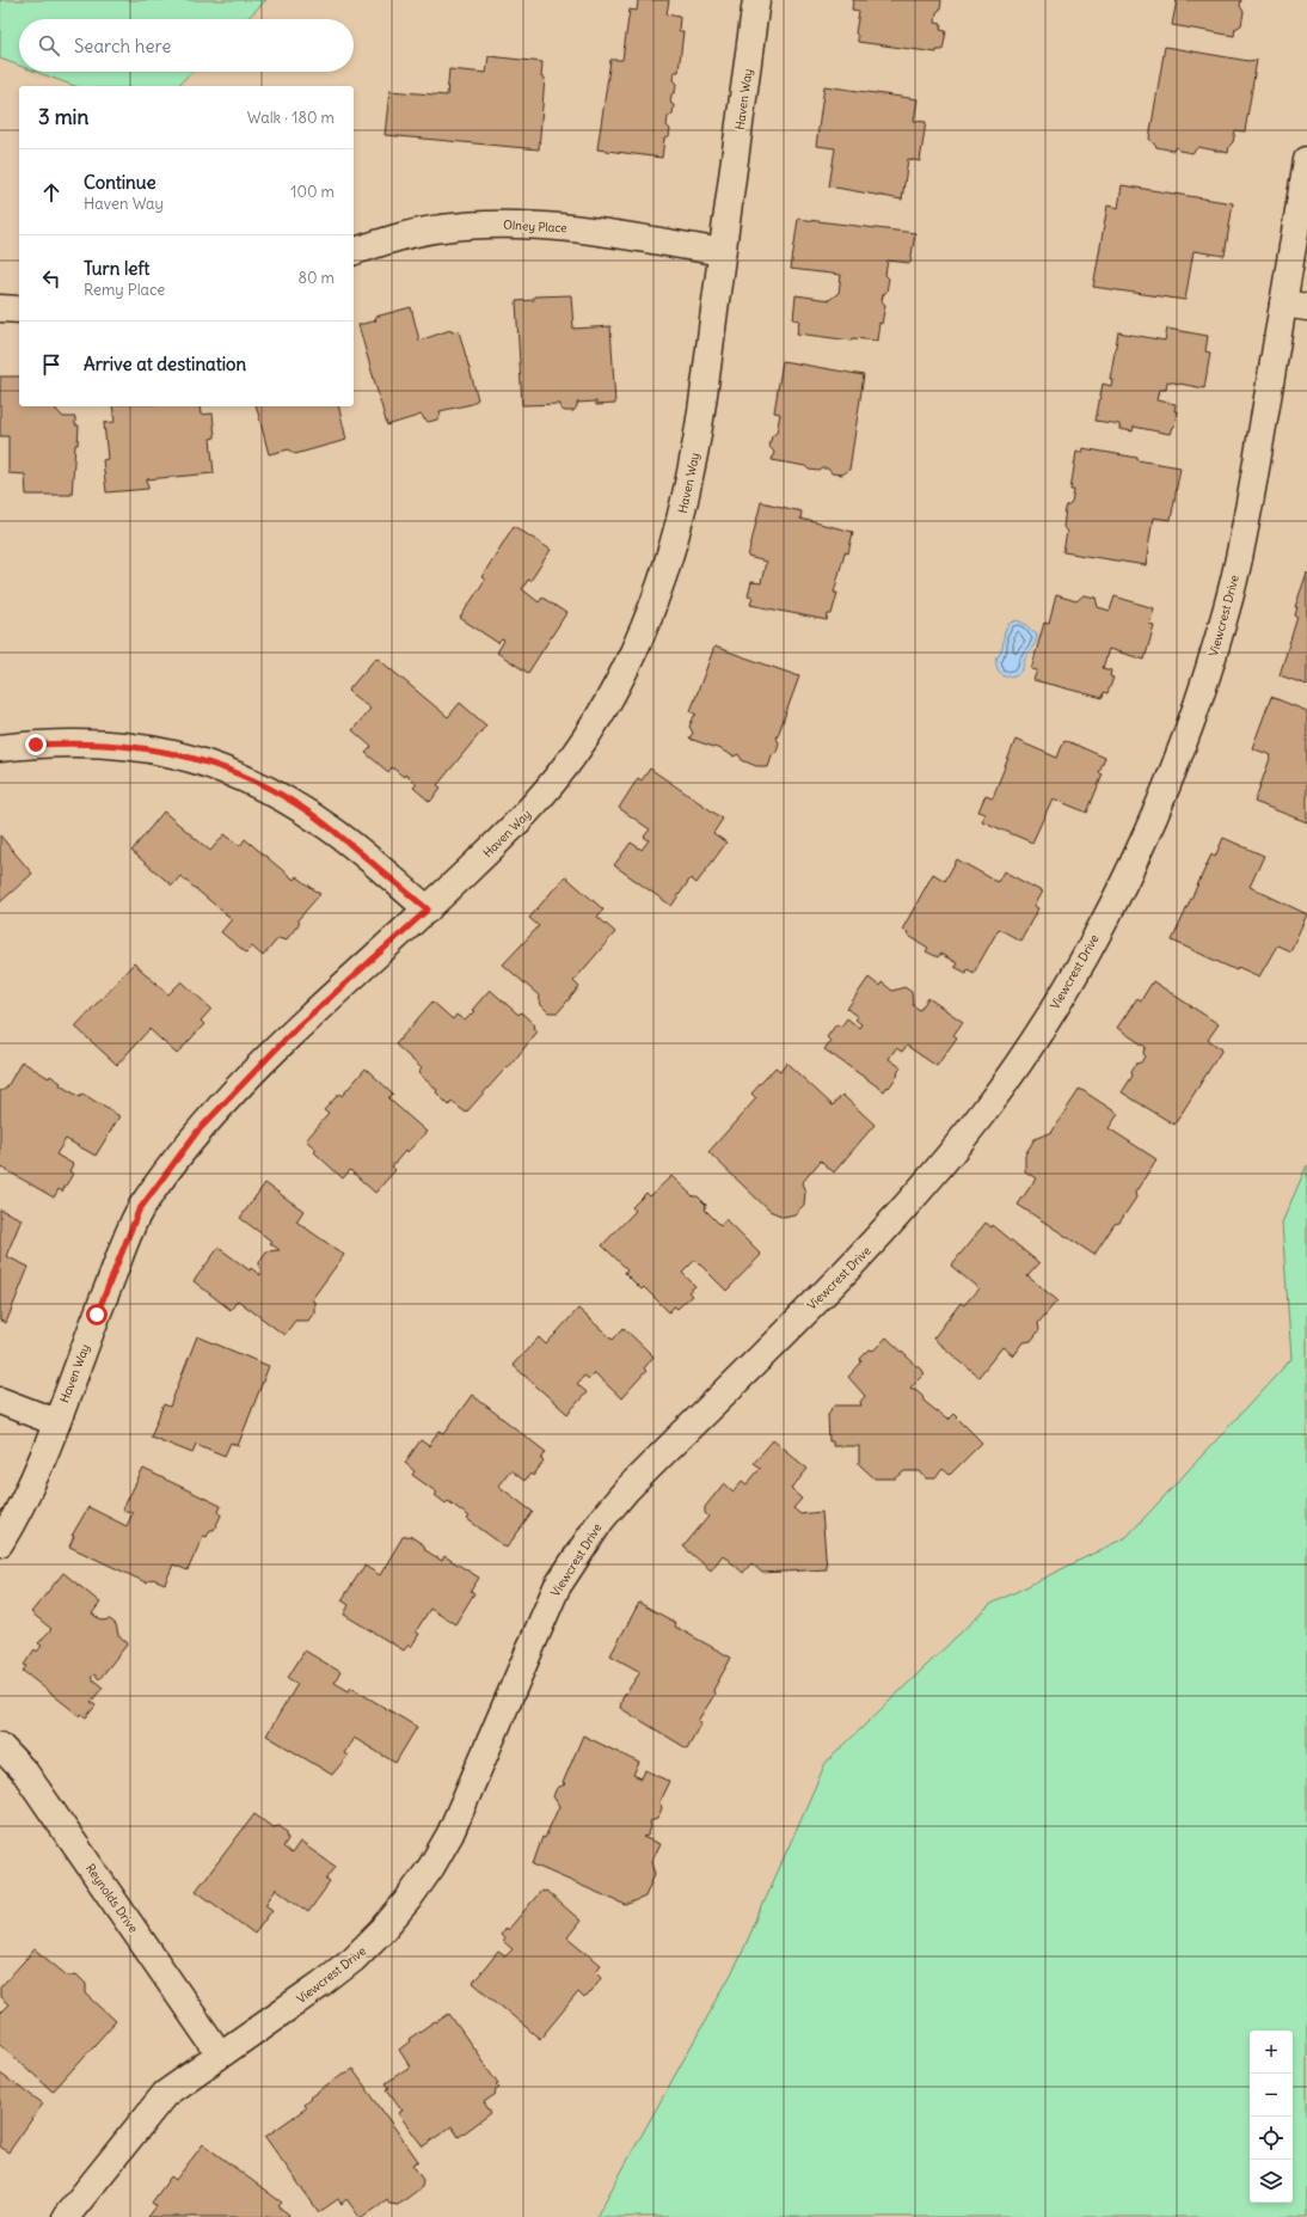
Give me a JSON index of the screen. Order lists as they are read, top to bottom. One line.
{"streets":{"street":["Haven Way","Olney Place","Viewcrest Drive","Reynolds Drive"]},"crossings":[["Haven Way","Olney Place"],["Viewcrest Drive","Reynolds Drive"]],"page":{"search":"Search here","heading":["3 min","Walk · 180 m"],"list":[["Continue","Haven Way","100 m"],["Turn left","Remy Place","80 m"],"Arrive at destination"],"map_buttons":["+","−"]}}
